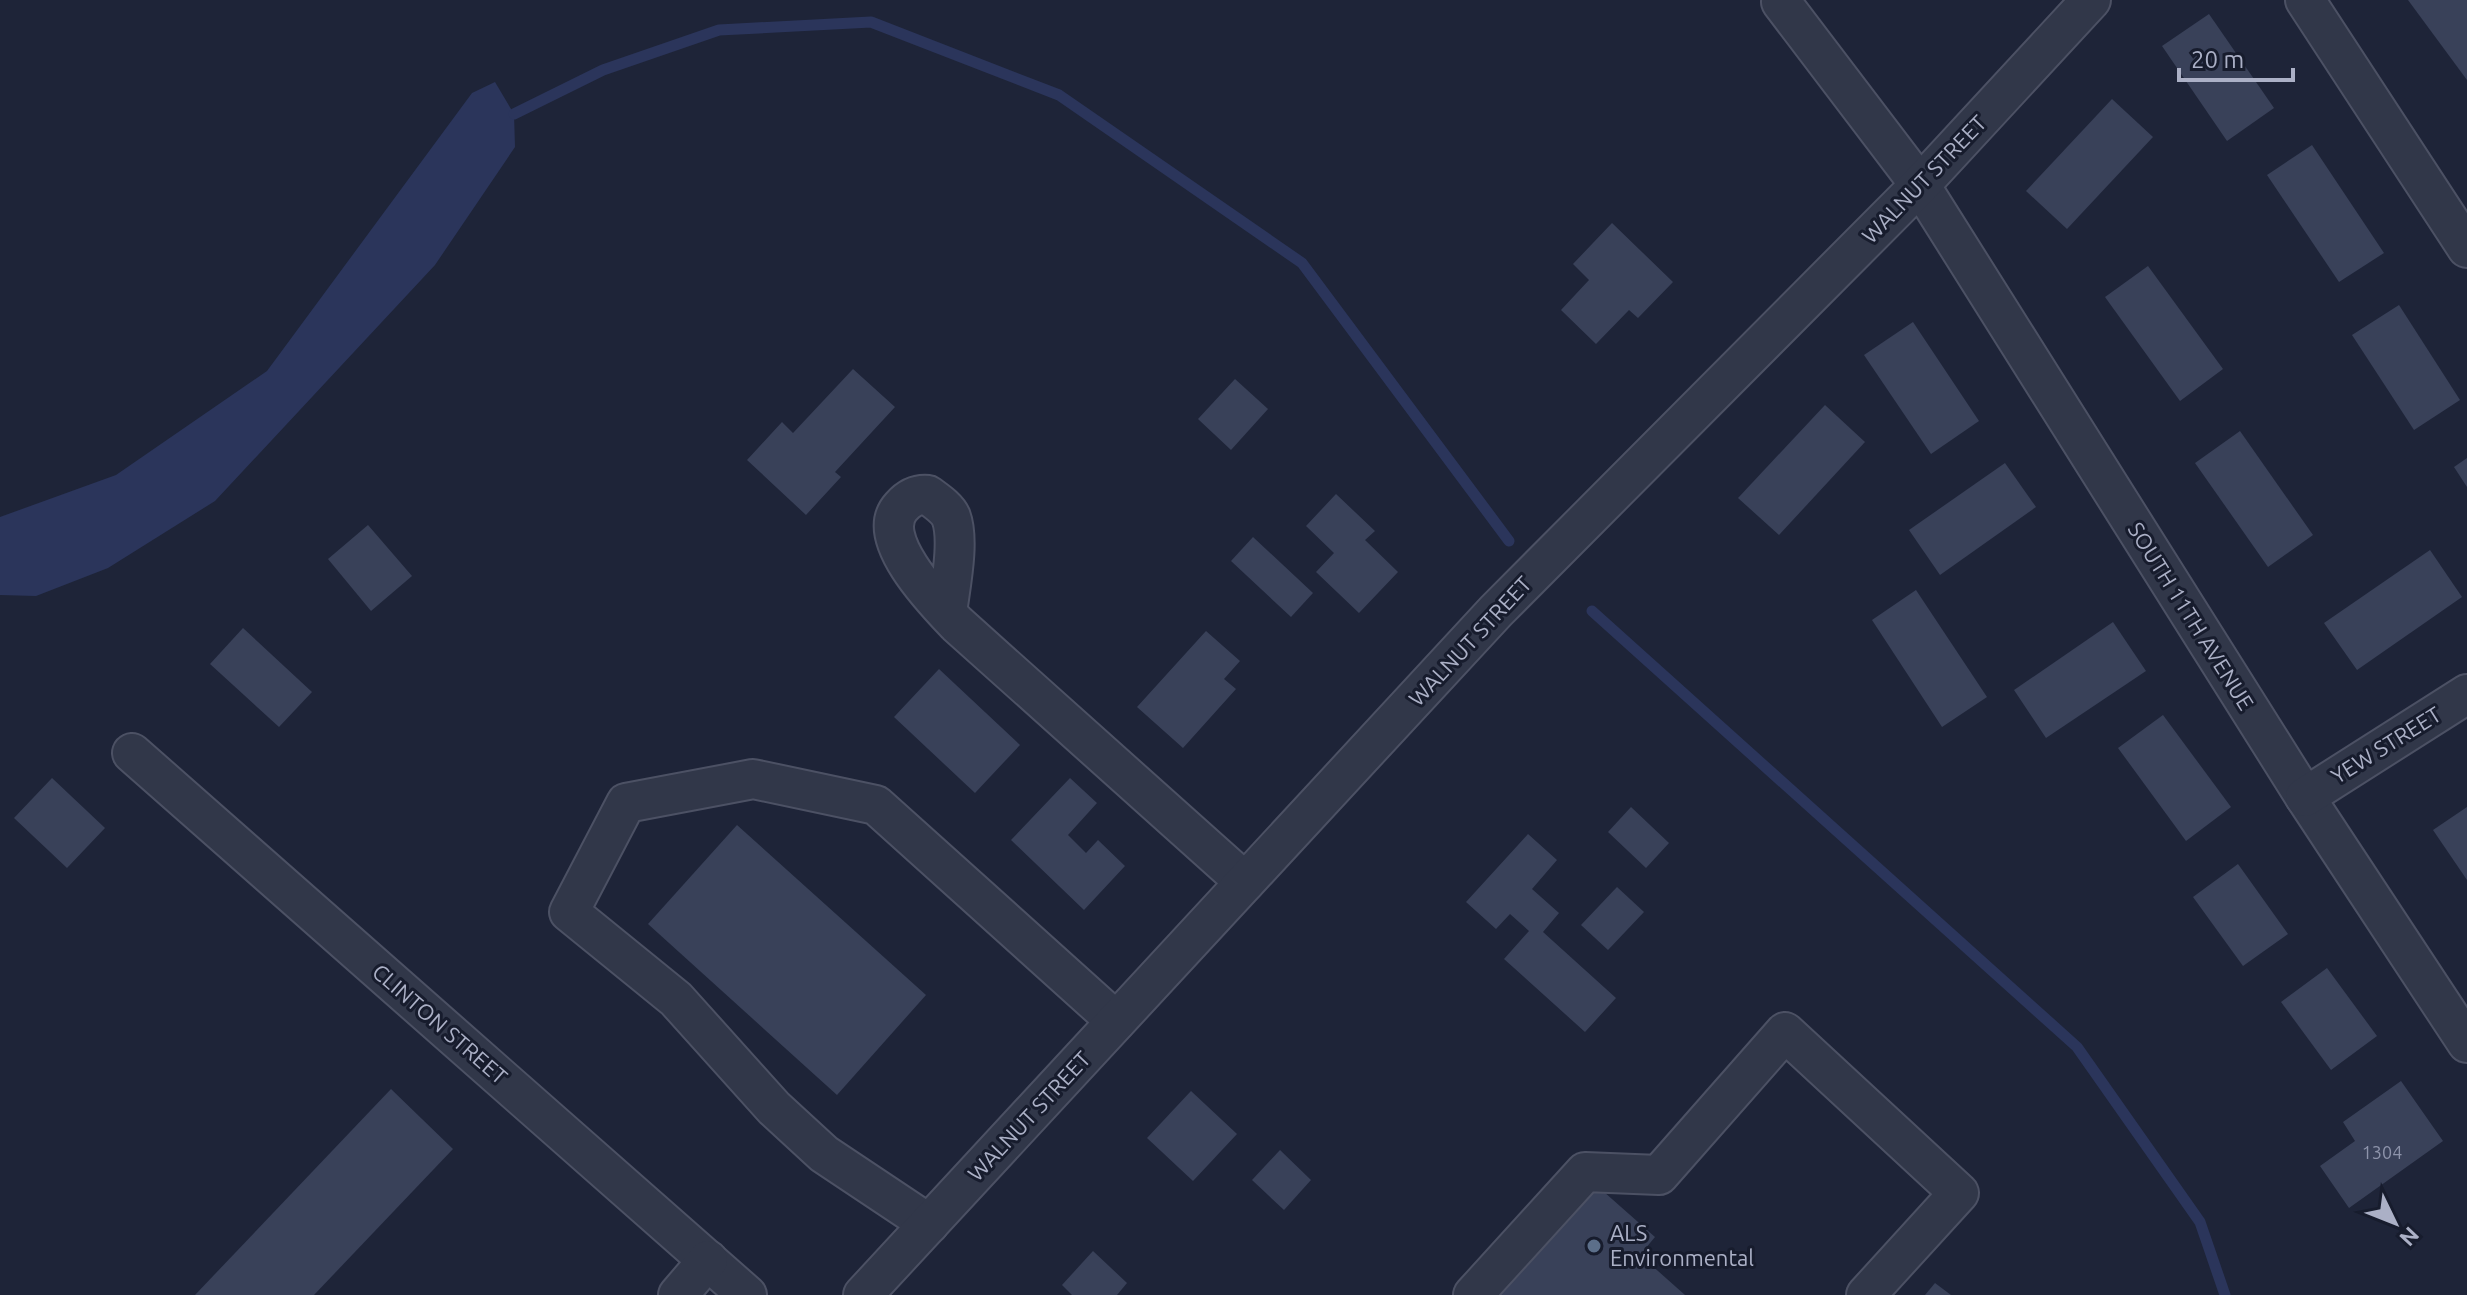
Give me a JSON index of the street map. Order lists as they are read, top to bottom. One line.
{"streets":{"street":["WALNUT STREET","SOUTH 11TH AVENUE","YEW STREET","CLINTON STREET"]},"crossings":[["WALNUT STREET","SOUTH 11TH AVENUE"],["SOUTH 11TH AVENUE","YEW STREET"]],"places":["ALS Environmental"],"house_numbers":["1304"],"scale_bar":"20 m","north":"bottom right"}
